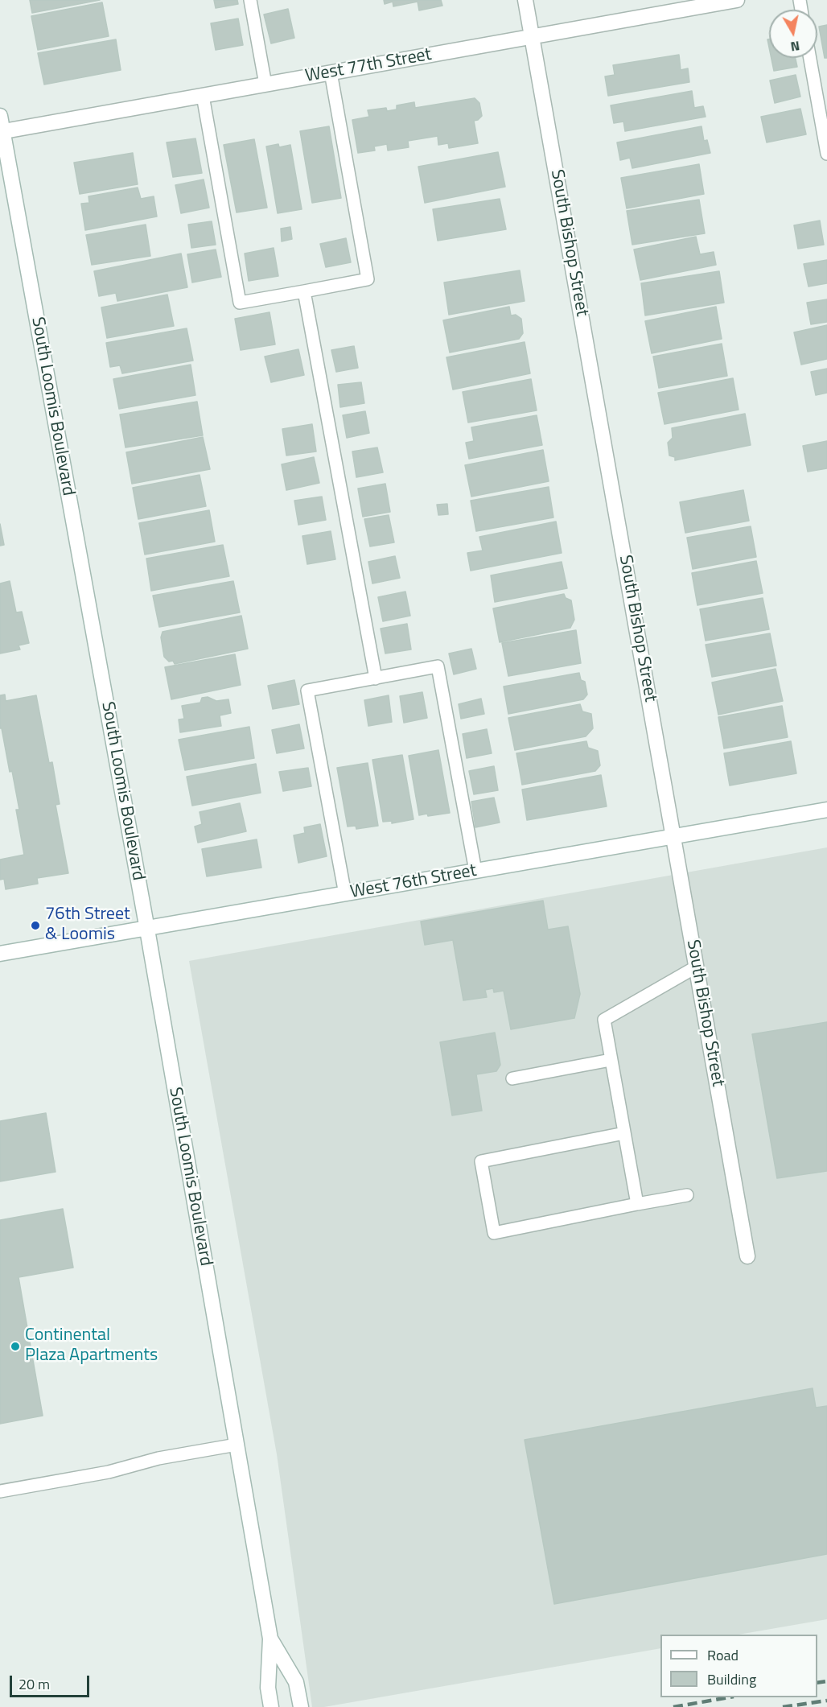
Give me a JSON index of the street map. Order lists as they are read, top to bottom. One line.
{"streets":{"street":["West 77th Street","South Bishop Street","South Loomis Boulevard","West 76th Street"]},"crossings":[["West 77th Street","South Bishop Street"],["West 77th Street","South Loomis Boulevard"],["South Bishop Street","West 76th Street"],["South Loomis Boulevard","West 76th Street"]],"places":["76th Street & Loomis","Continental Plaza Apartments"],"legend":["Road","Building"],"scale_bar":"20 m","north":"bottom"}
